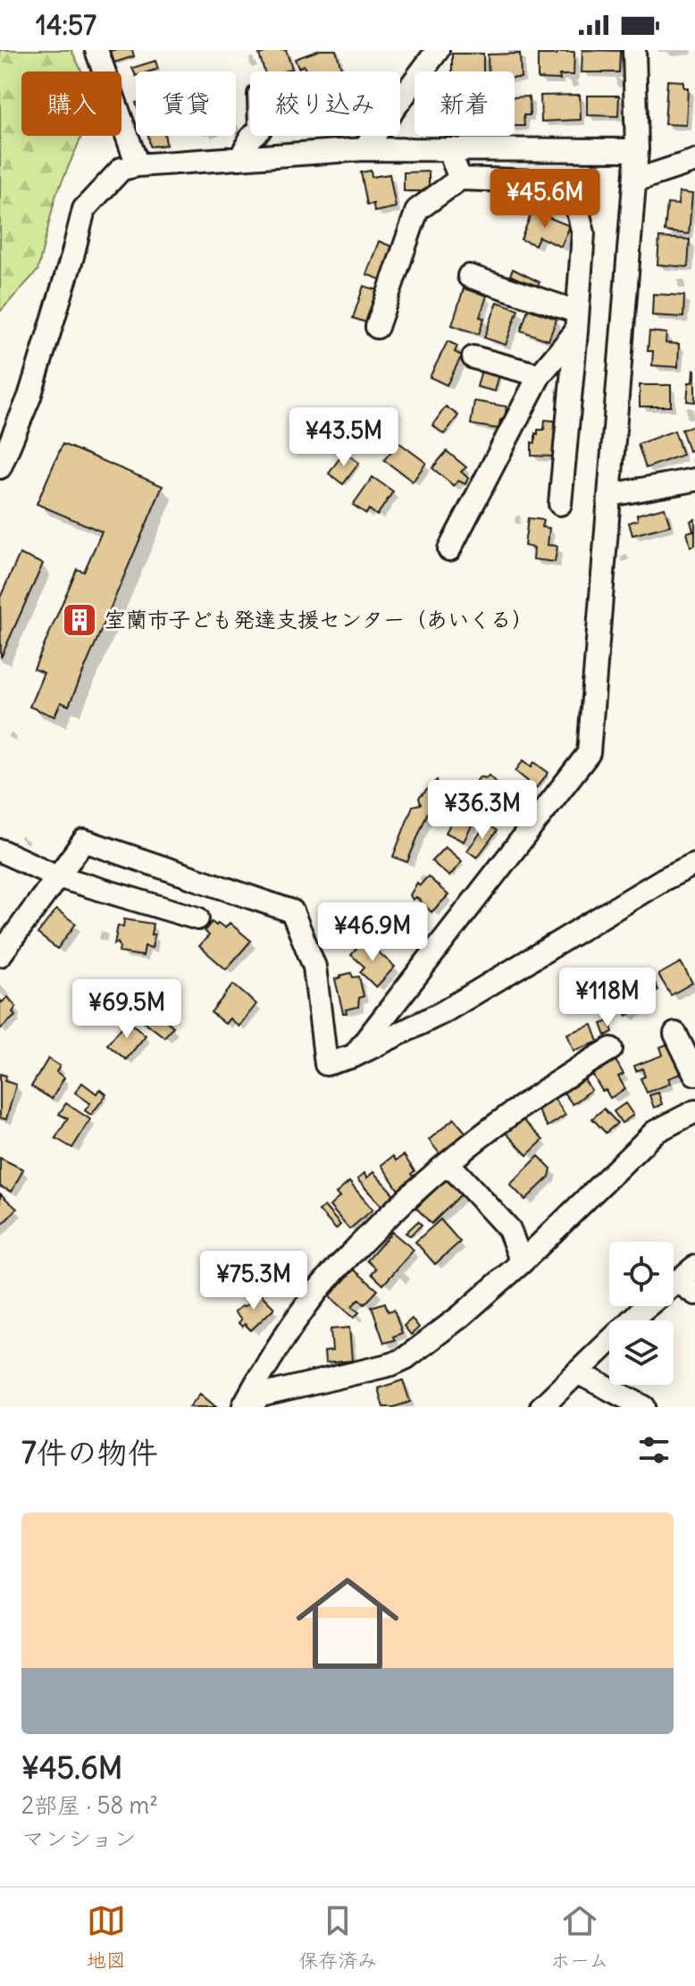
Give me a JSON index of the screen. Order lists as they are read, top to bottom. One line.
{"places":{"building":["室蘭市子ども発達支援センター（あいくる）"]},"page":{"status":"14:57","chip":["購入","賃貸","絞り込み","新着"],"price":["¥45.6M","¥43.5M","¥36.3M","¥46.9M","¥118M","¥69.5M","¥75.3M"],"heading":"7件の物件","list":[{"name":"¥45.6M","note":"2部屋 · 58 m² · マンション"}],"tabs":["地図","保存済み","ホーム"]}}
